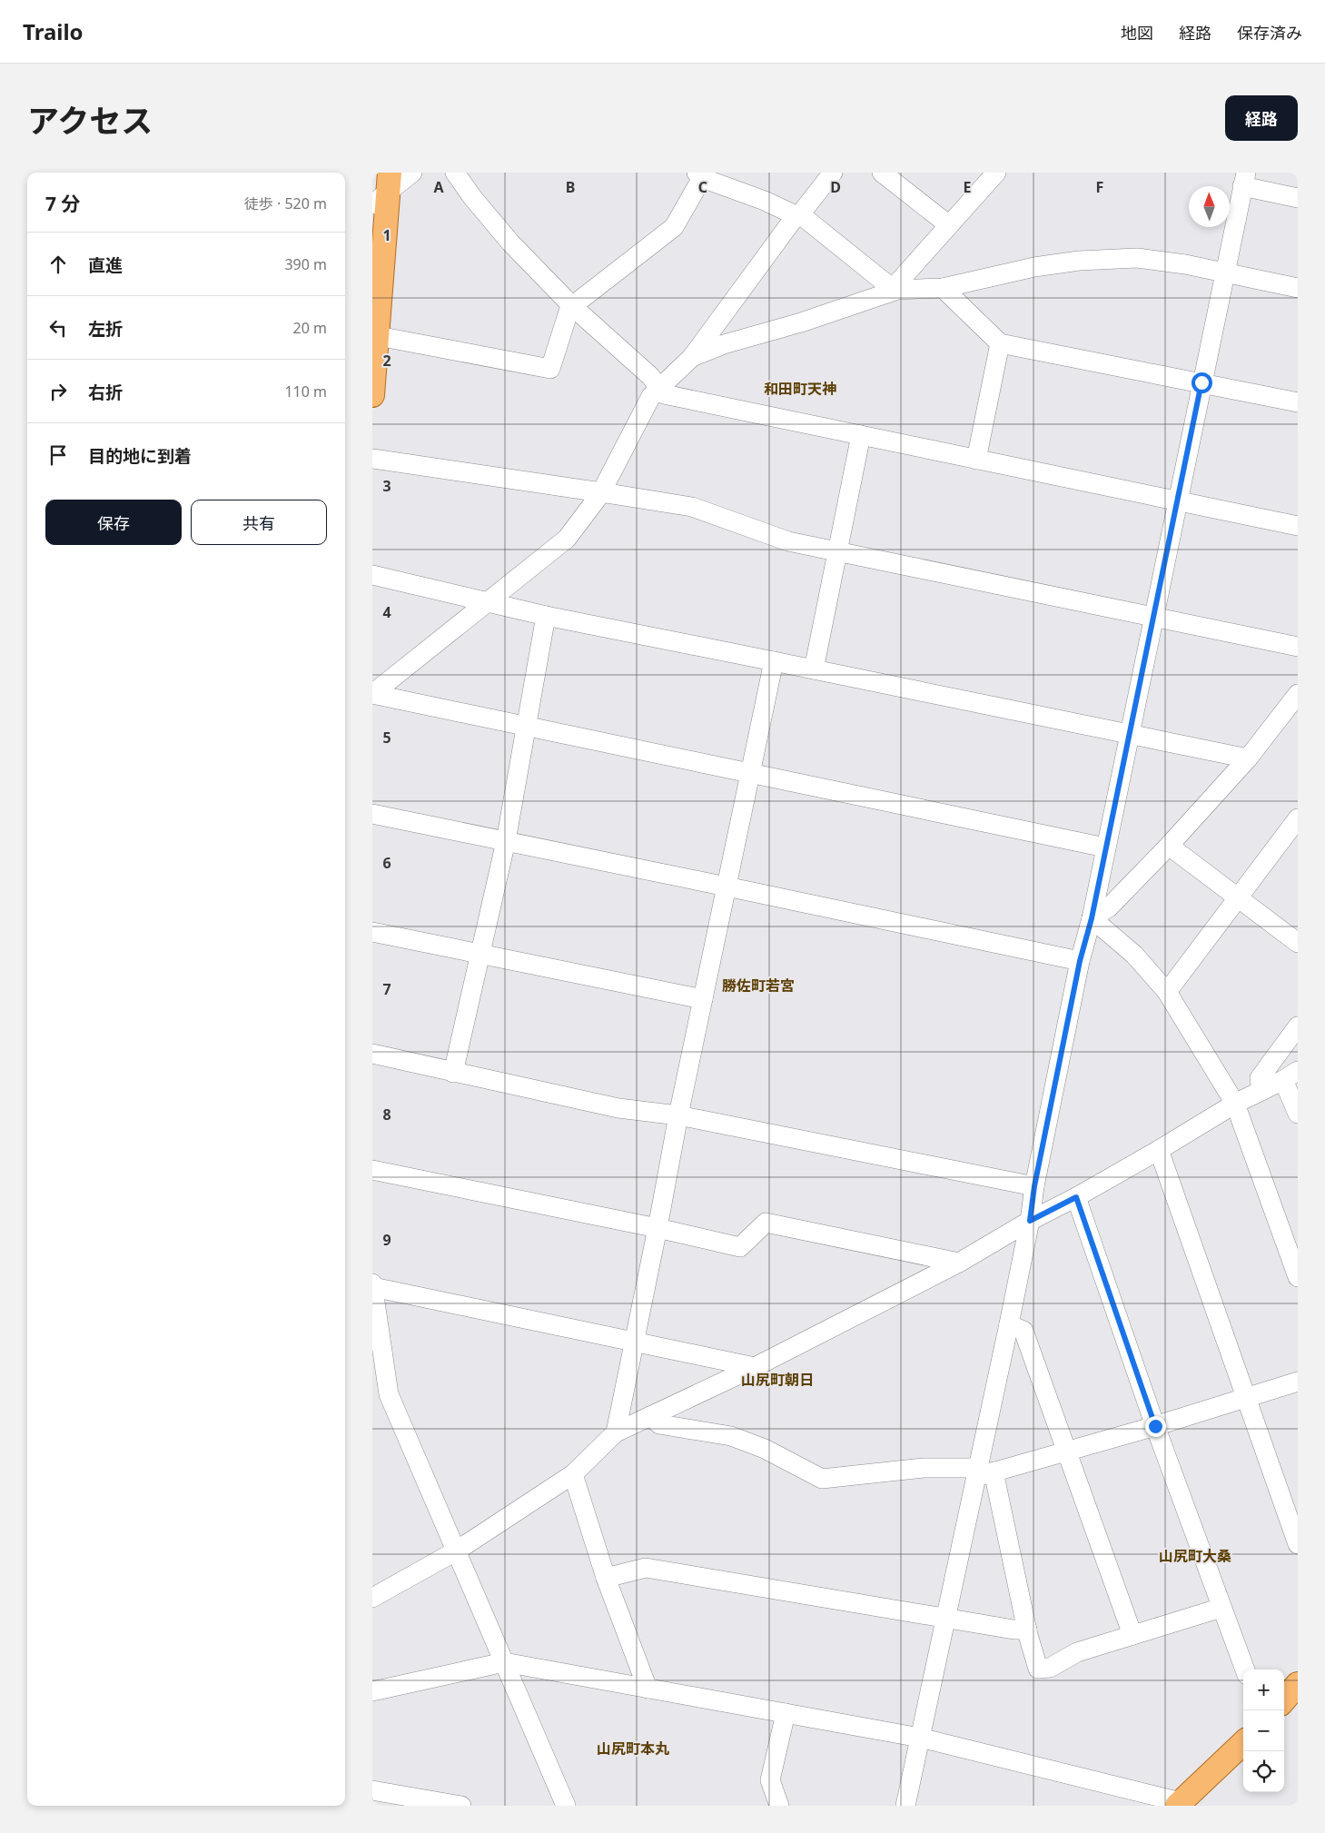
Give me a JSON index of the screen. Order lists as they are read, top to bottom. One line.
{"districts":["和田町天神","勝佐町若宮","山尻町朝日","山尻町大桑","山尻町本丸"],"north":"top","page":{"header":"Trailo","nav":["地図","経路","保存済み"],"title":"アクセス","buttons":["経路",["保存","共有"]],"heading":["7 分","徒歩 · 520 m"],"list":[["直進","390 m"],["左折","20 m"],["右折","110 m"],"目的地に到着"],"map_buttons":["+","−"]},"grid":{"columns":["A","B","C","D","E","F"],"rows":["1","2","3","4","5","6","7","8","9"]}}
